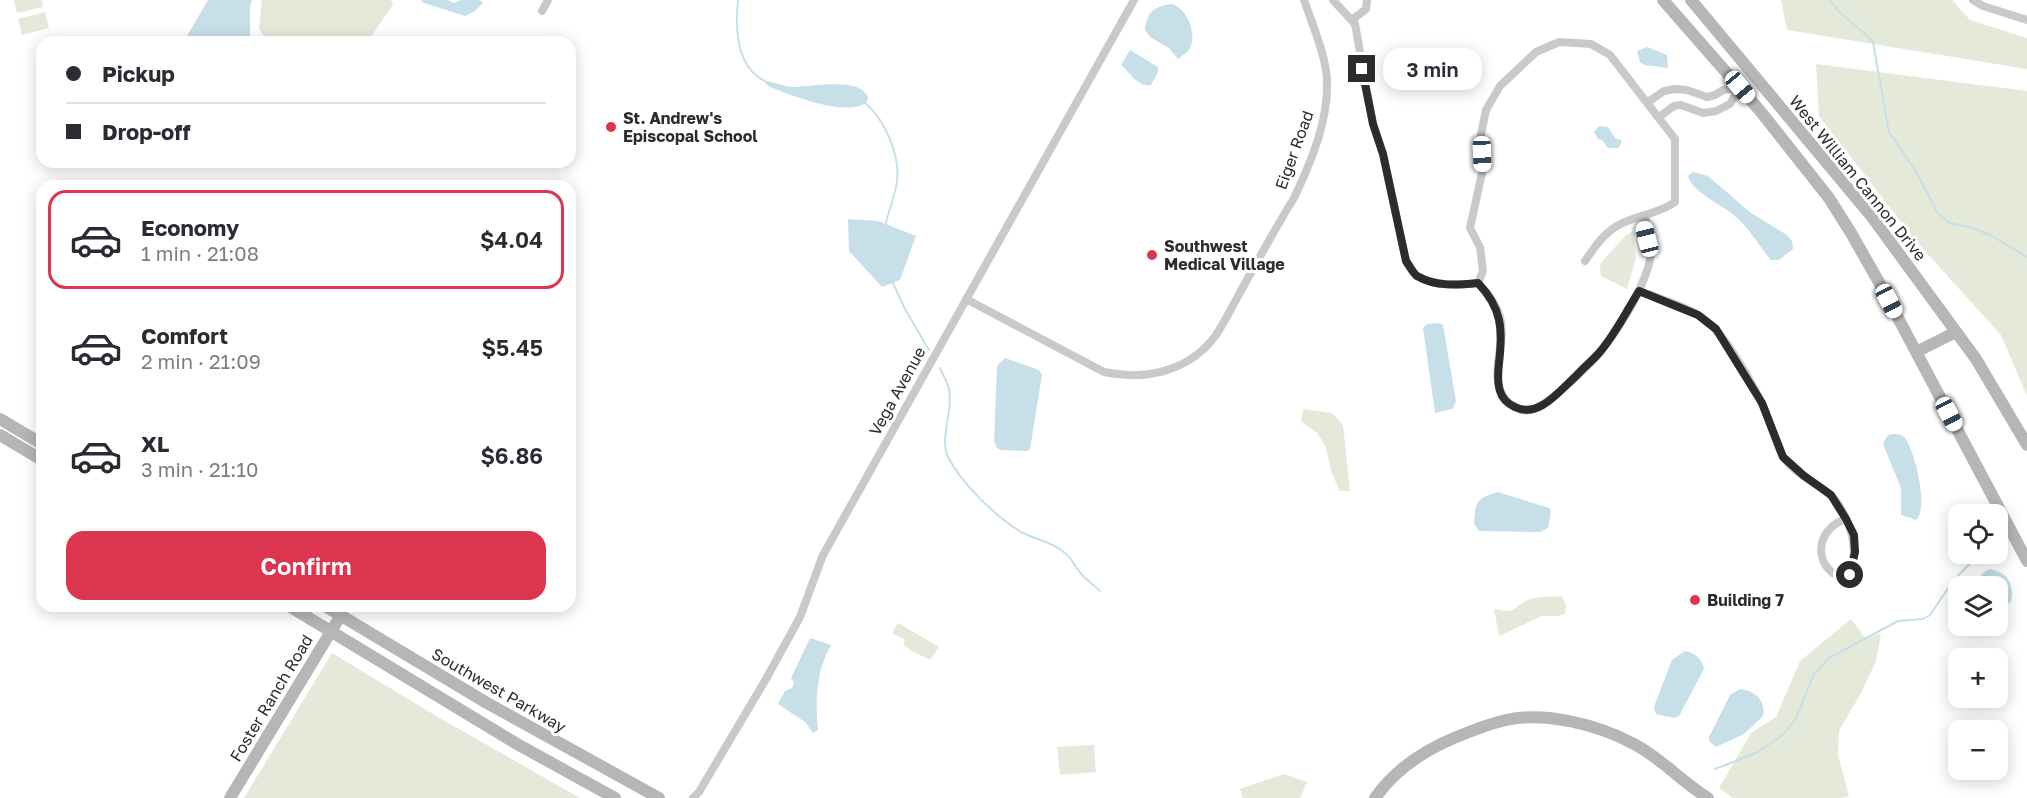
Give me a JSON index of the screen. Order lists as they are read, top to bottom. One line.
{"streets":{"main road":["West William Cannon Drive","Southwest Parkway","Foster Ranch Road"],"street":["Eiger Road","Vega Avenue"]},"crossings":[["Eiger Road","Vega Avenue"],["Southwest Parkway","Foster Ranch Road"]],"places":["St. Andrew's Episcopal School","Southwest Medical Village","Building 7"],"page":{"banner":["Pickup","Drop-off"],"bubble":"3 min","list":[{"name":"Economy","note":"1 min · 21:08","value":"$4.04"},{"name":"Comfort","note":"2 min · 21:09","value":"$5.45"},{"name":"XL","note":"3 min · 21:10","value":"$6.86"}],"map_buttons":["+","−"],"buttons":"Confirm"}}
